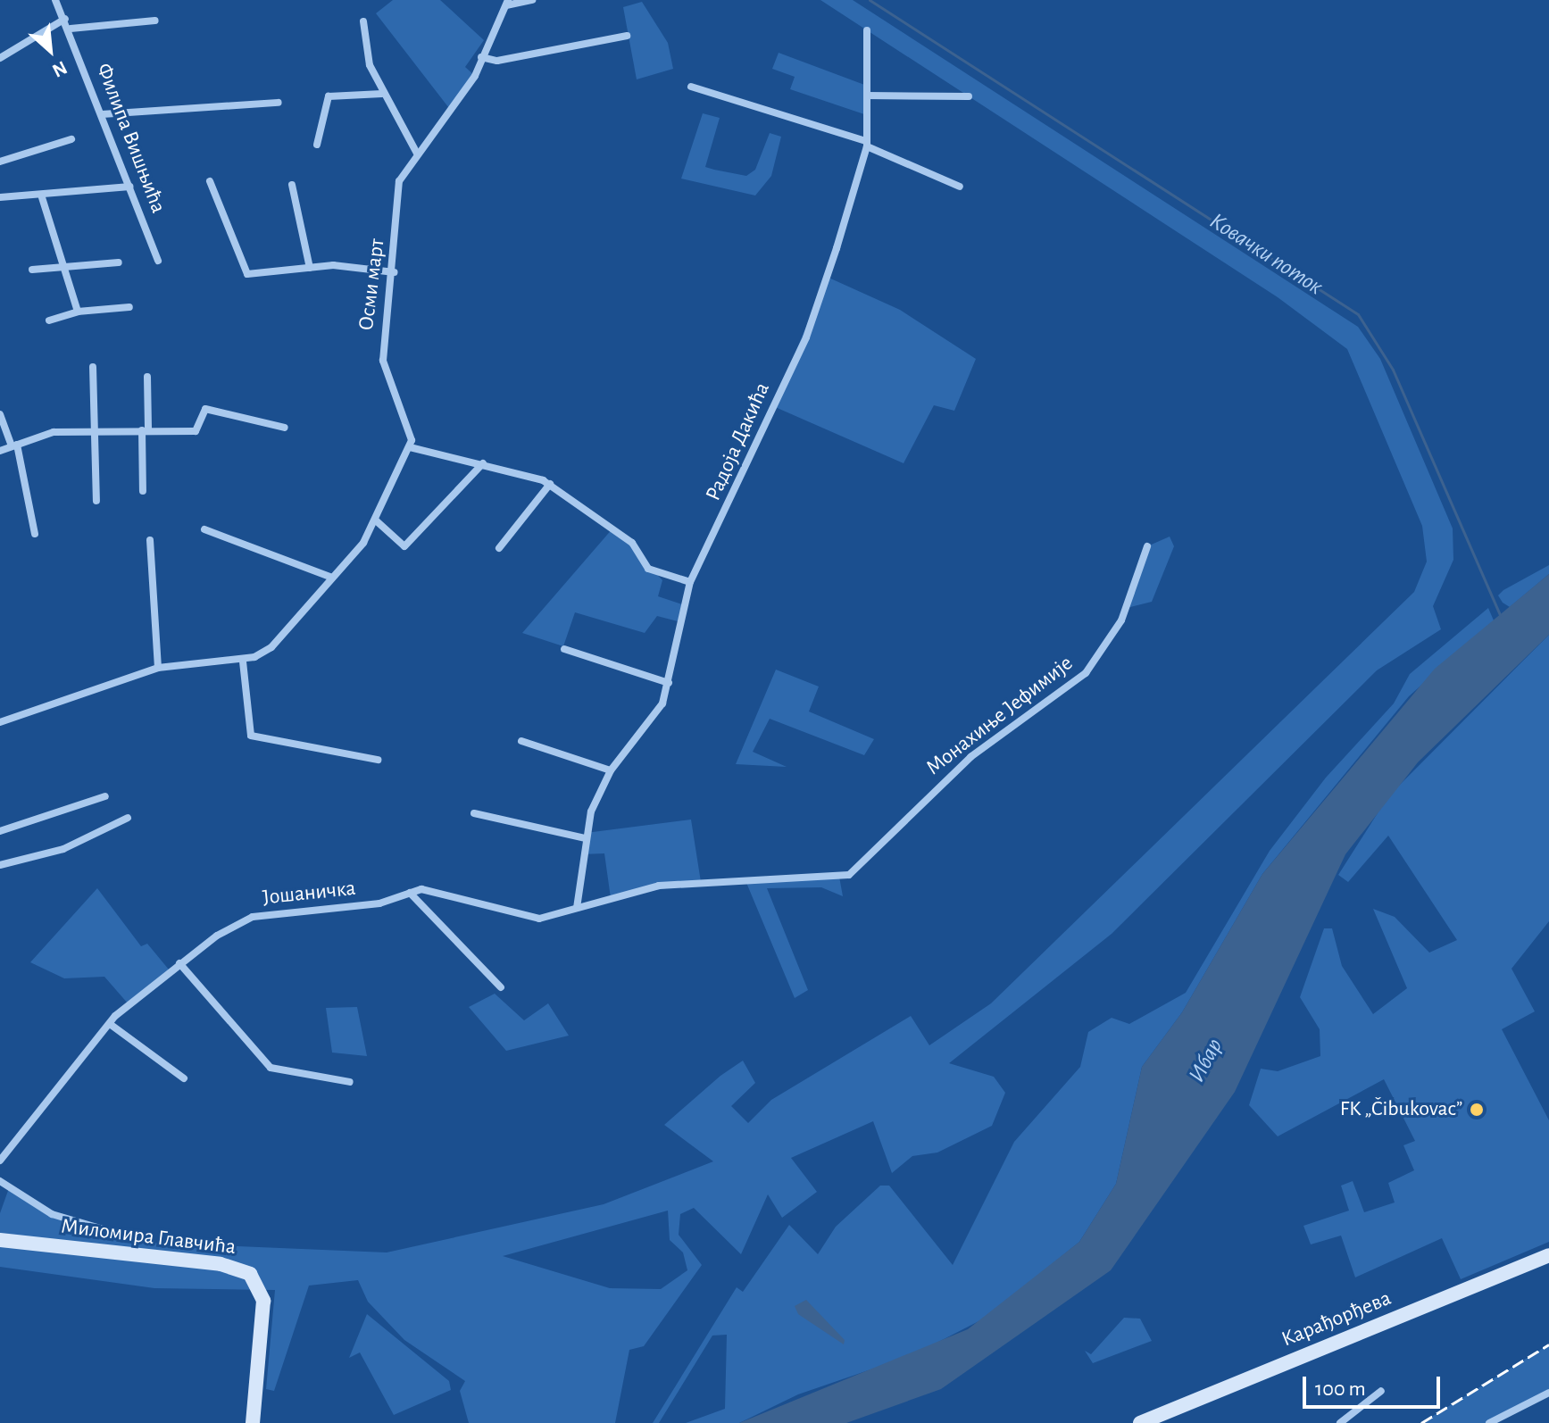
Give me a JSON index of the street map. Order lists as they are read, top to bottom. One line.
{"streets":{"street":["Филипа Вишњића","Осми март","Радоја Дакића","Монахиње Јефимије","Јошаничка","Миломира Главчића","Карађорђева"]},"crossings":[["Монахиње Јефимије","Јошаничка"]],"water":["Ковачки поток","Ибар"],"places":["FK „Čibukovac”"],"scale_bar":"100 m","north":"bottom right"}
